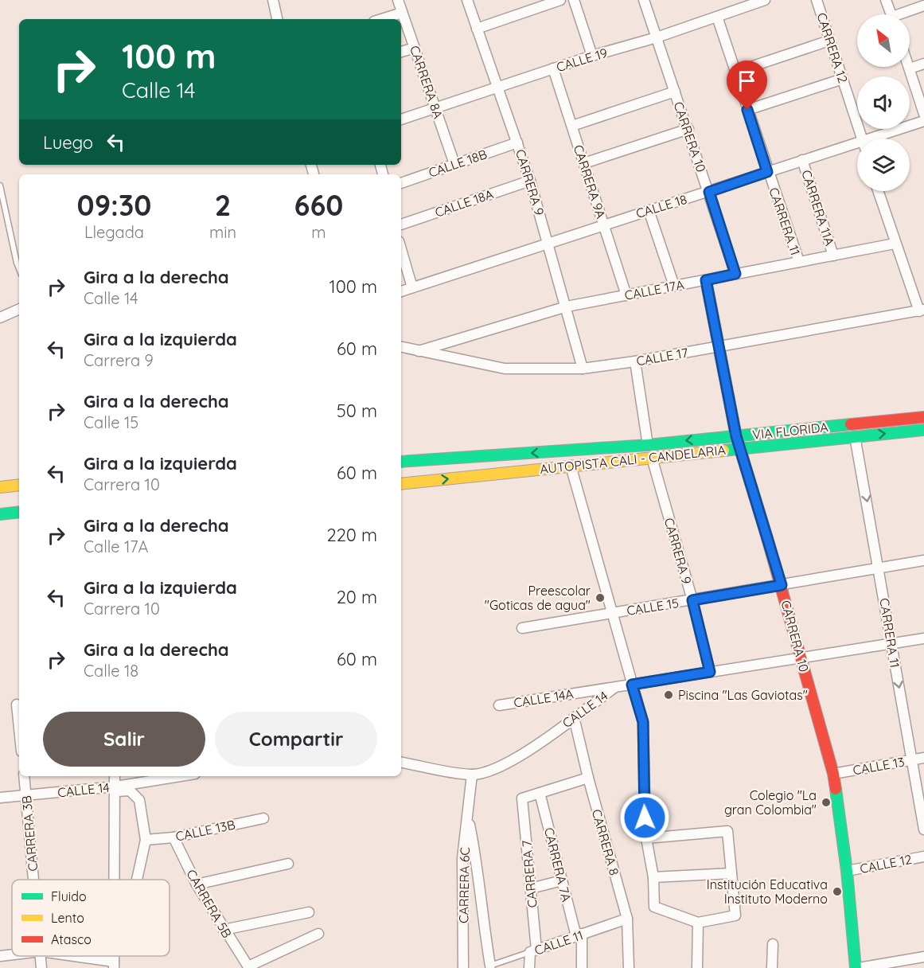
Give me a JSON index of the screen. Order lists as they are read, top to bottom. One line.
{"streets":{"main road":["CARRERA 10","VIA FLORIDA","AUTOPISTA CALI - CANDELARIA"],"street":["CARRERA 12","CALLE 19","CARRERA 8A","CALLE 18B","CARRERA 9A","CARRERA 9","CALLE 18A","CALLE 18","CARRERA 11A","CARRERA 11","CALLE 17A","CALLE 17","CALLE 15","CALLE 14A","CALLE 14","CALLE 13","CALLE 13B","CARRERA 3B","CARRERA 8","CALLE 12","CARRERA 7A","CARRERA 7","CARRERA 6C","CARRERA 5B","CALLE 11"]},"crossings":[["CALLE 19","CARRERA 8A"],["CALLE 19","CARRERA 10"],["CALLE 19","CARRERA 9A"],["CALLE 19","CARRERA 9"],["CALLE 19","CARRERA 11"],["CARRERA 8A","CALLE 18B"],["CARRERA 10","CALLE 18"],["CARRERA 10","CALLE 17A"],["CARRERA 10","CALLE 17"],["CARRERA 10","VIA FLORIDA"],["CARRERA 10","AUTOPISTA CALI - CANDELARIA"],["CARRERA 10","CALLE 15"],["CARRERA 10","CALLE 14"],["CARRERA 10","CALLE 13"],["CARRERA 10","CALLE 12"],["CALLE 18B","CARRERA 9"],["CARRERA 9A","CALLE 18"],["CARRERA 9A","CALLE 17A"],["CARRERA 9","CALLE 18A"],["CARRERA 9","CALLE 18"],["CARRERA 9","CALLE 17A"],["CARRERA 9","CALLE 17"],["CARRERA 9","AUTOPISTA CALI - CANDELARIA"],["CARRERA 9","CALLE 15"],["CARRERA 9","CALLE 14"],["CALLE 18","CARRERA 11A"],["CALLE 18","CARRERA 11"],["CARRERA 11A","CALLE 17A"],["CARRERA 11","CALLE 17A"],["CARRERA 11","AUTOPISTA CALI - CANDELARIA"],["CARRERA 11","CALLE 15"],["CARRERA 11","CALLE 14"],["CARRERA 11","CALLE 13"],["CALLE 17A","CALLE 17"],["CALLE 14A","CALLE 14"],["CALLE 14","CARRERA 3B"],["CALLE 14","CARRERA 8"],["CALLE 14","CARRERA 6C"],["CALLE 13B","CARRERA 5B"],["CARRERA 8","CALLE 11"],["CARRERA 7A","CARRERA 7"],["CARRERA 7A","CALLE 11"],["CARRERA 7","CALLE 11"]],"one_way":["CARRERA 11","VIA FLORIDA","AUTOPISTA CALI - CANDELARIA"],"places":["Preescolar \"Goticas de agua\"","Piscina \"Las Gaviotas\"","Colegio \"La gran Colombia\"","Institución Educativa Instituto Moderno"],"legend":["Fluido","Lento","Atasco"],"north":"top left","page":{"turn":["100 m","Calle 14"],"then":"Luego","eta":["09:30","Llegada","2","min","660","m"],"list":[{"name":"Gira a la derecha","note":"Calle 14","value":"100 m"},{"name":"Gira a la izquierda","note":"Carrera 9","value":"60 m"},{"name":"Gira a la derecha","note":"Calle 15","value":"50 m"},{"name":"Gira a la izquierda","note":"Carrera 10","value":"60 m"},{"name":"Gira a la derecha","note":"Calle 17A","value":"220 m"},{"name":"Gira a la izquierda","note":"Carrera 10","value":"20 m"},{"name":"Gira a la derecha","note":"Calle 18","value":"60 m"}],"buttons":["Salir","Compartir"]}}
